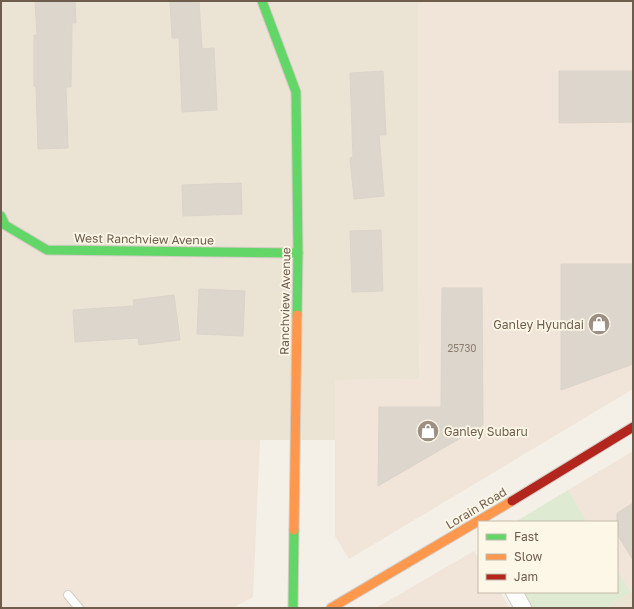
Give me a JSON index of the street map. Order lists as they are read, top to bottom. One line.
{"streets":{"street":["West Ranchview Avenue","Ranchview Avenue","Lorain Road"]},"crossings":[["West Ranchview Avenue","Ranchview Avenue"]],"places":{"shop":["Ganley Hyundai","Ganley Subaru"]},"house_numbers":["25730"],"legend":["Fast","Slow","Jam"]}
